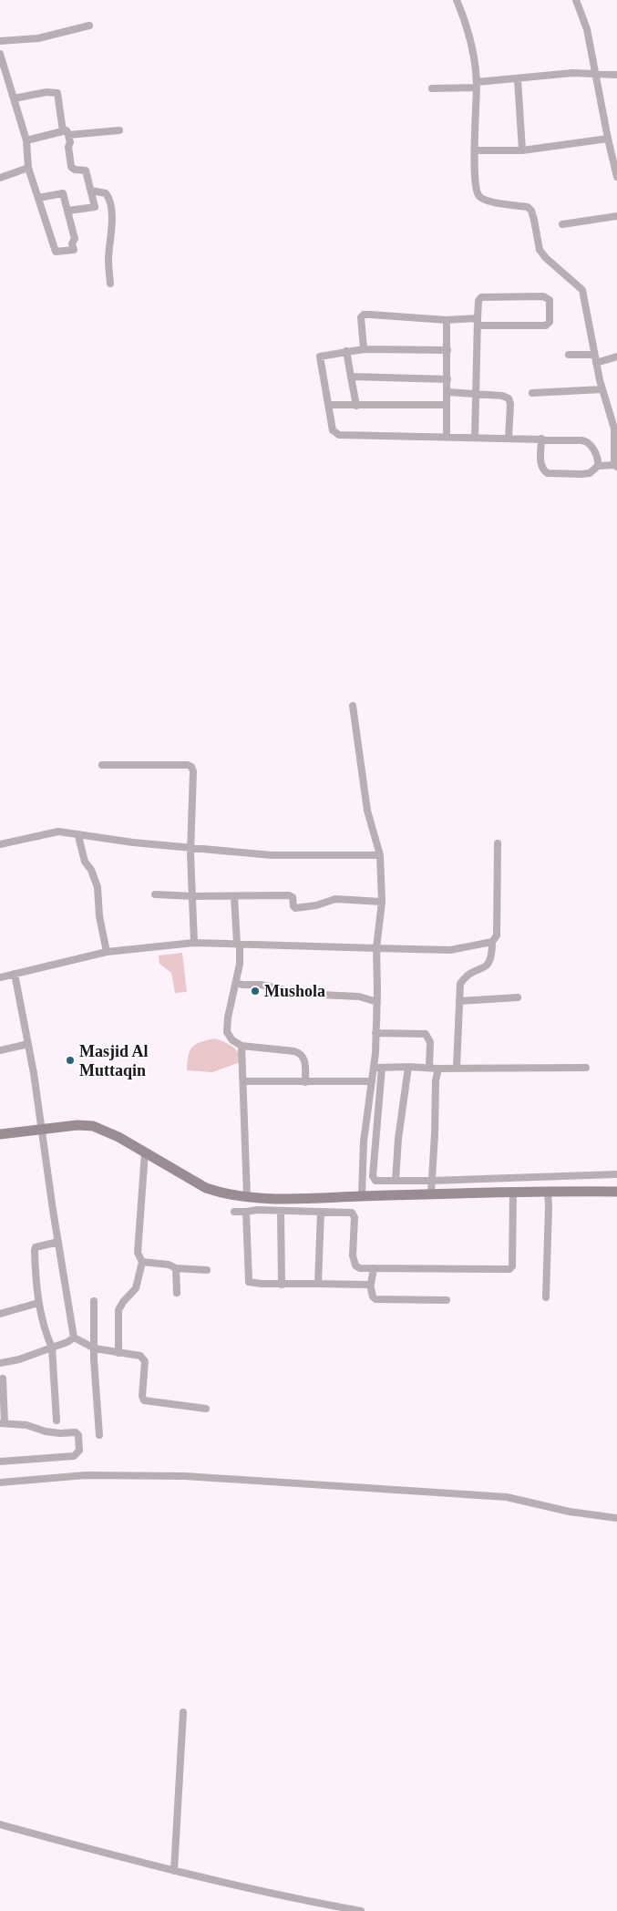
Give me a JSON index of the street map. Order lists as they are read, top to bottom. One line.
{"places":["Mushola","Masjid Al Muttaqin"]}
